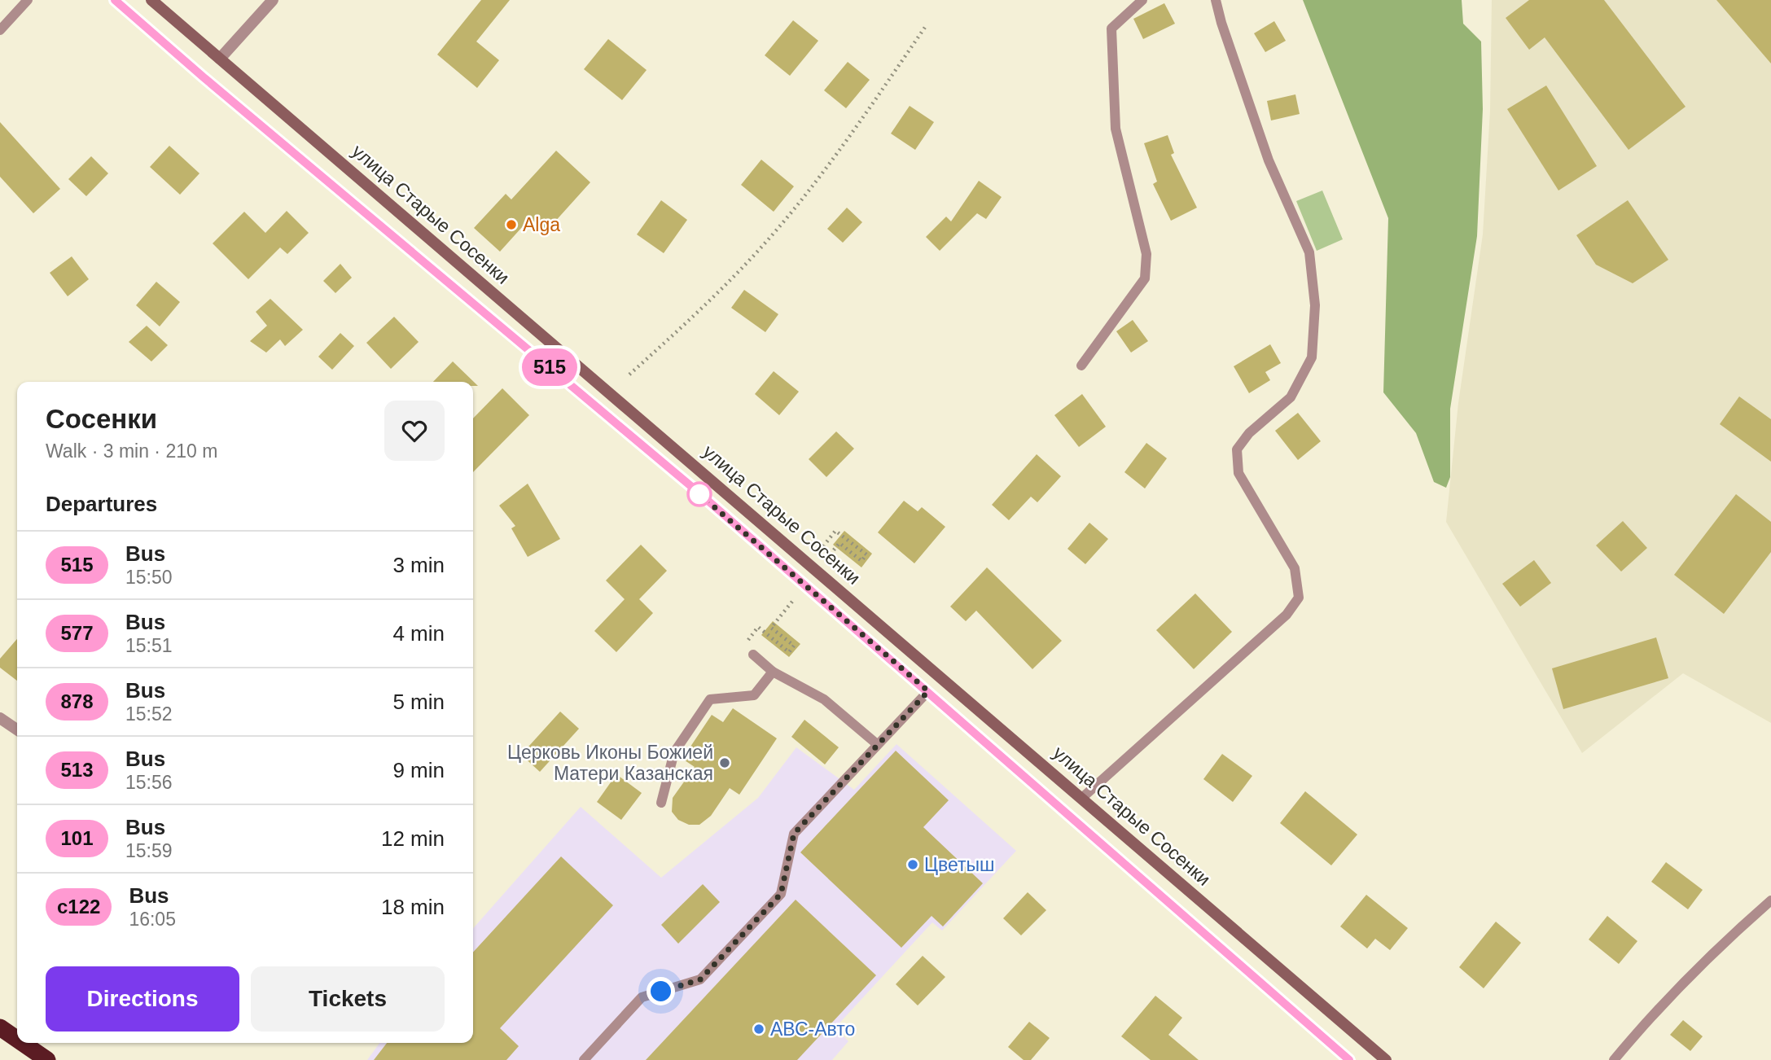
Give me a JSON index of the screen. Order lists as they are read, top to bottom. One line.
{"streets":{"main road":["улица Старые Сосенки"]},"places":["Alga","Церковь Иконы Божией Матери Казанская","Цветыш","АВС-Авто"],"lines":["bus line 515"],"page":{"on_map":"515","heading":[["Сосенки","Walk · 3 min · 210 m"],"Departures"],"list":[{"mark":"515","name":"Bus","note":"15:50","value":"3 min"},{"mark":"577","name":"Bus","note":"15:51","value":"4 min"},{"mark":"878","name":"Bus","note":"15:52","value":"5 min"},{"mark":"513","name":"Bus","note":"15:56","value":"9 min"},{"mark":"101","name":"Bus","note":"15:59","value":"12 min"},{"mark":"с122","name":"Bus","note":"16:05","value":"18 min"}],"buttons":["Directions","Tickets"]}}
